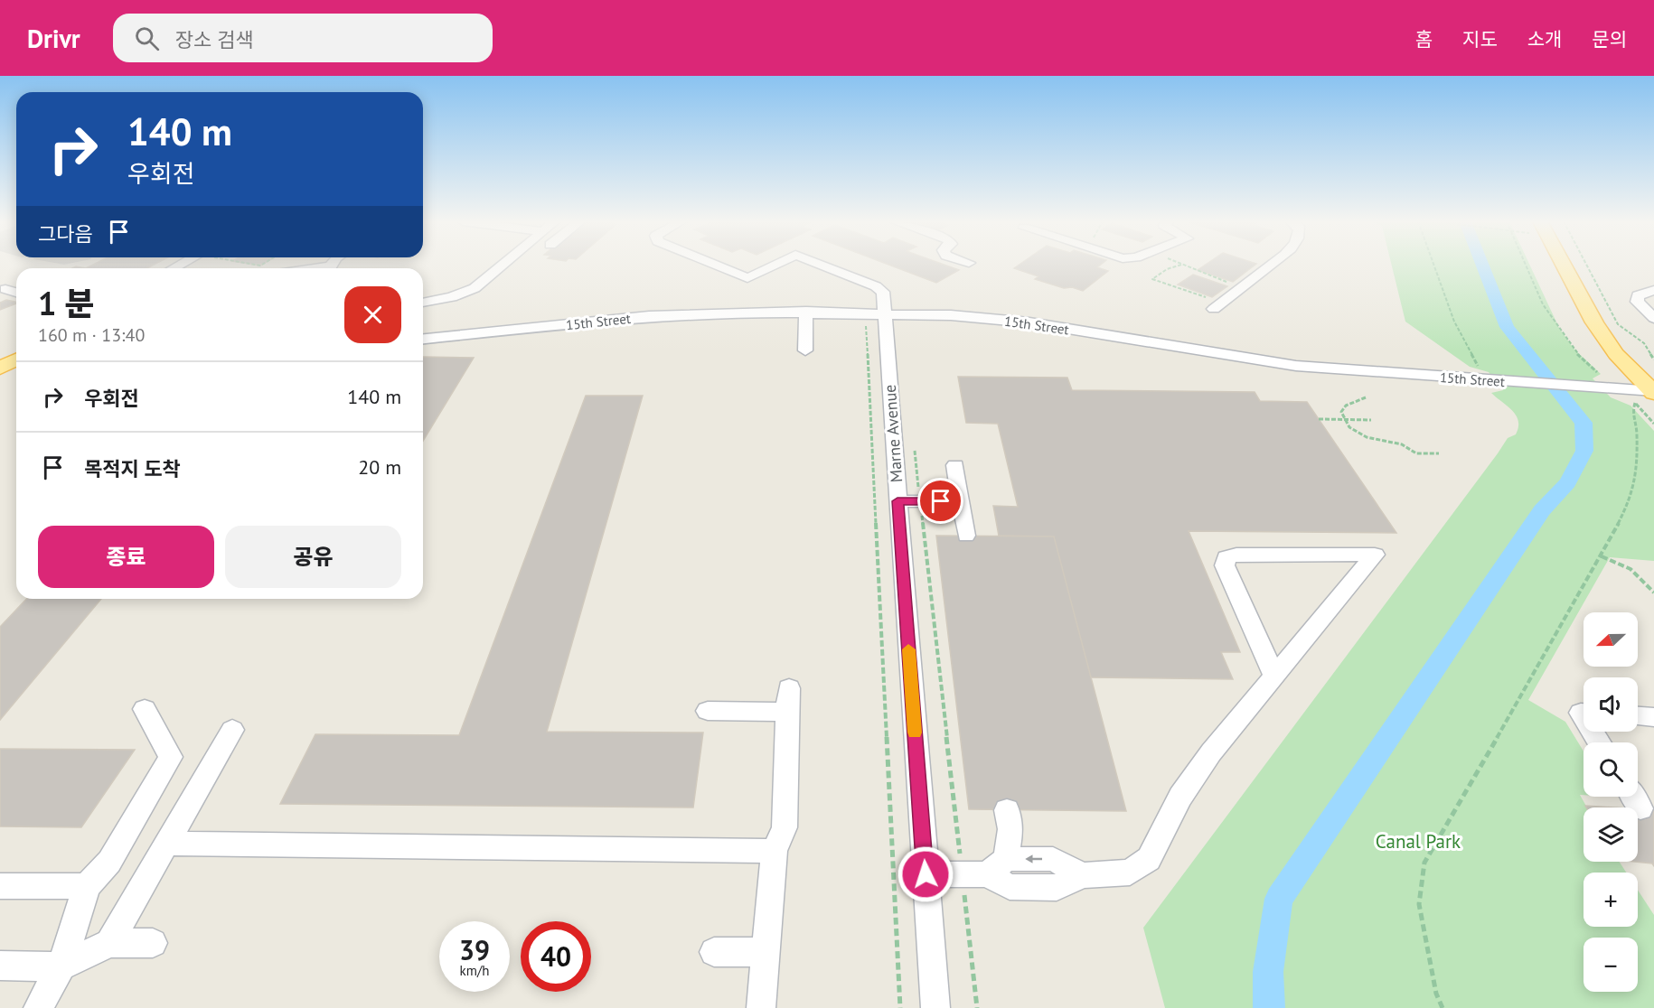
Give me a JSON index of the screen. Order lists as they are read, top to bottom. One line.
{"streets":{"street":["15th Street","Marne Avenue"]},"crossings":[["15th Street","Marne Avenue"]],"parks":["Canal Park"],"north":"left","page":{"header":"Drivr","search":"장소 검색","nav":["홈","지도","소개","문의"],"turn":["140 m","우회전"],"then":"그다음","heading":["1 분","160 m · 13:40"],"list":[{"name":"우회전","value":"140 m"},{"name":"목적지 도착","value":"20 m"}],"buttons":["종료","공유"],"map_buttons":["+","−"],"speed":"39 km/h","limit":"40"}}
